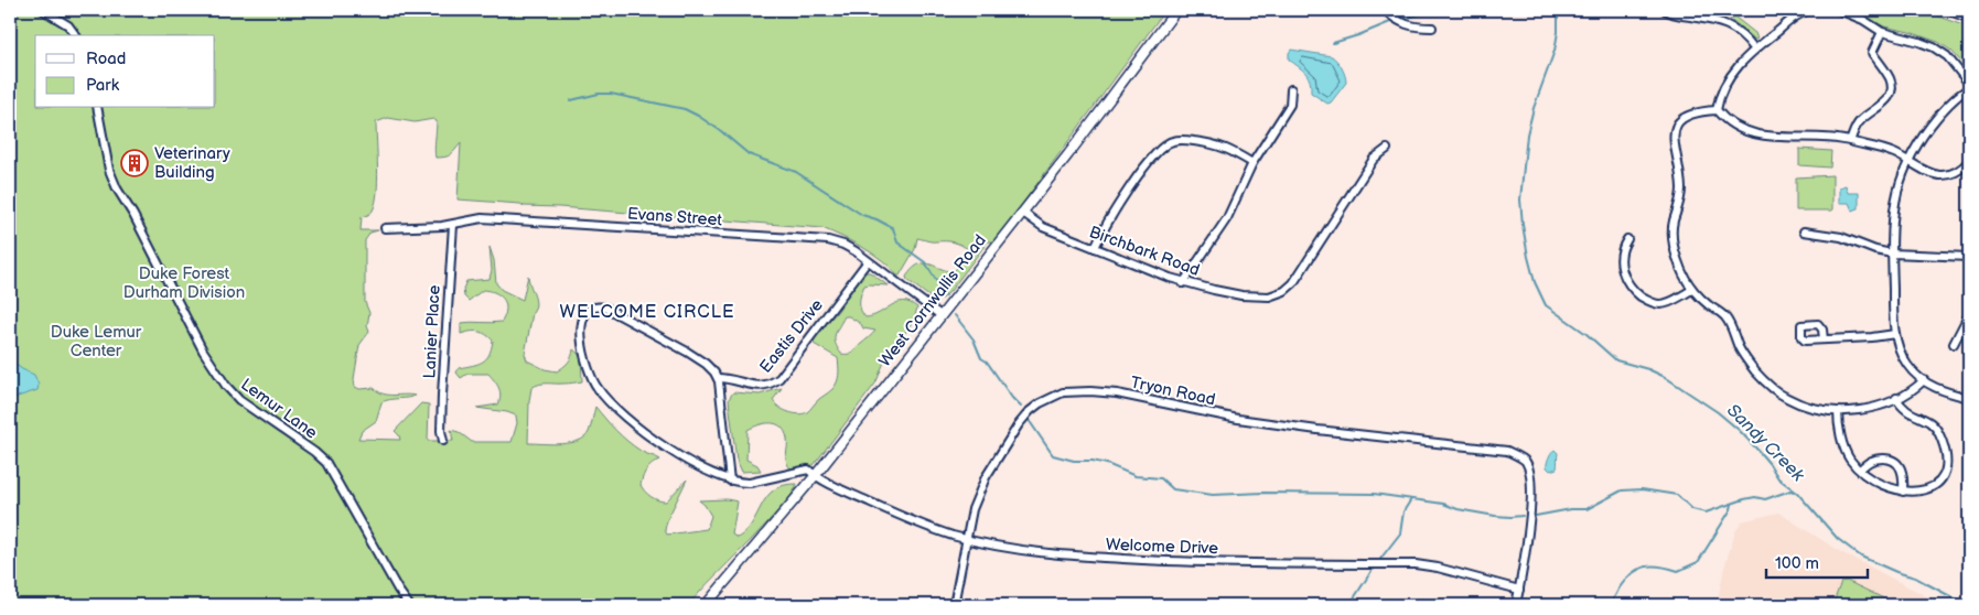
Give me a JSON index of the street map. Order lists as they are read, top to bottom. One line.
{"streets":{"street":["Evans Street","Birchbark Road","West Cornwallis Road","Lanier Place","Eastis Drive","Tryon Road","Lemur Lane","Welcome Drive"]},"crossings":[["Evans Street","West Cornwallis Road"],["Evans Street","Lanier Place"],["Evans Street","Eastis Drive"],["Birchbark Road","West Cornwallis Road"],["West Cornwallis Road","Welcome Drive"],["Tryon Road","Welcome Drive"]],"districts":["WELCOME CIRCLE"],"water":["Sandy Creek"],"parks":["Duke Forest Durham Division","Duke Lemur Center"],"places":{"building":["Veterinary Building"]},"legend":["Road","Park"],"scale_bar":"100 m"}
